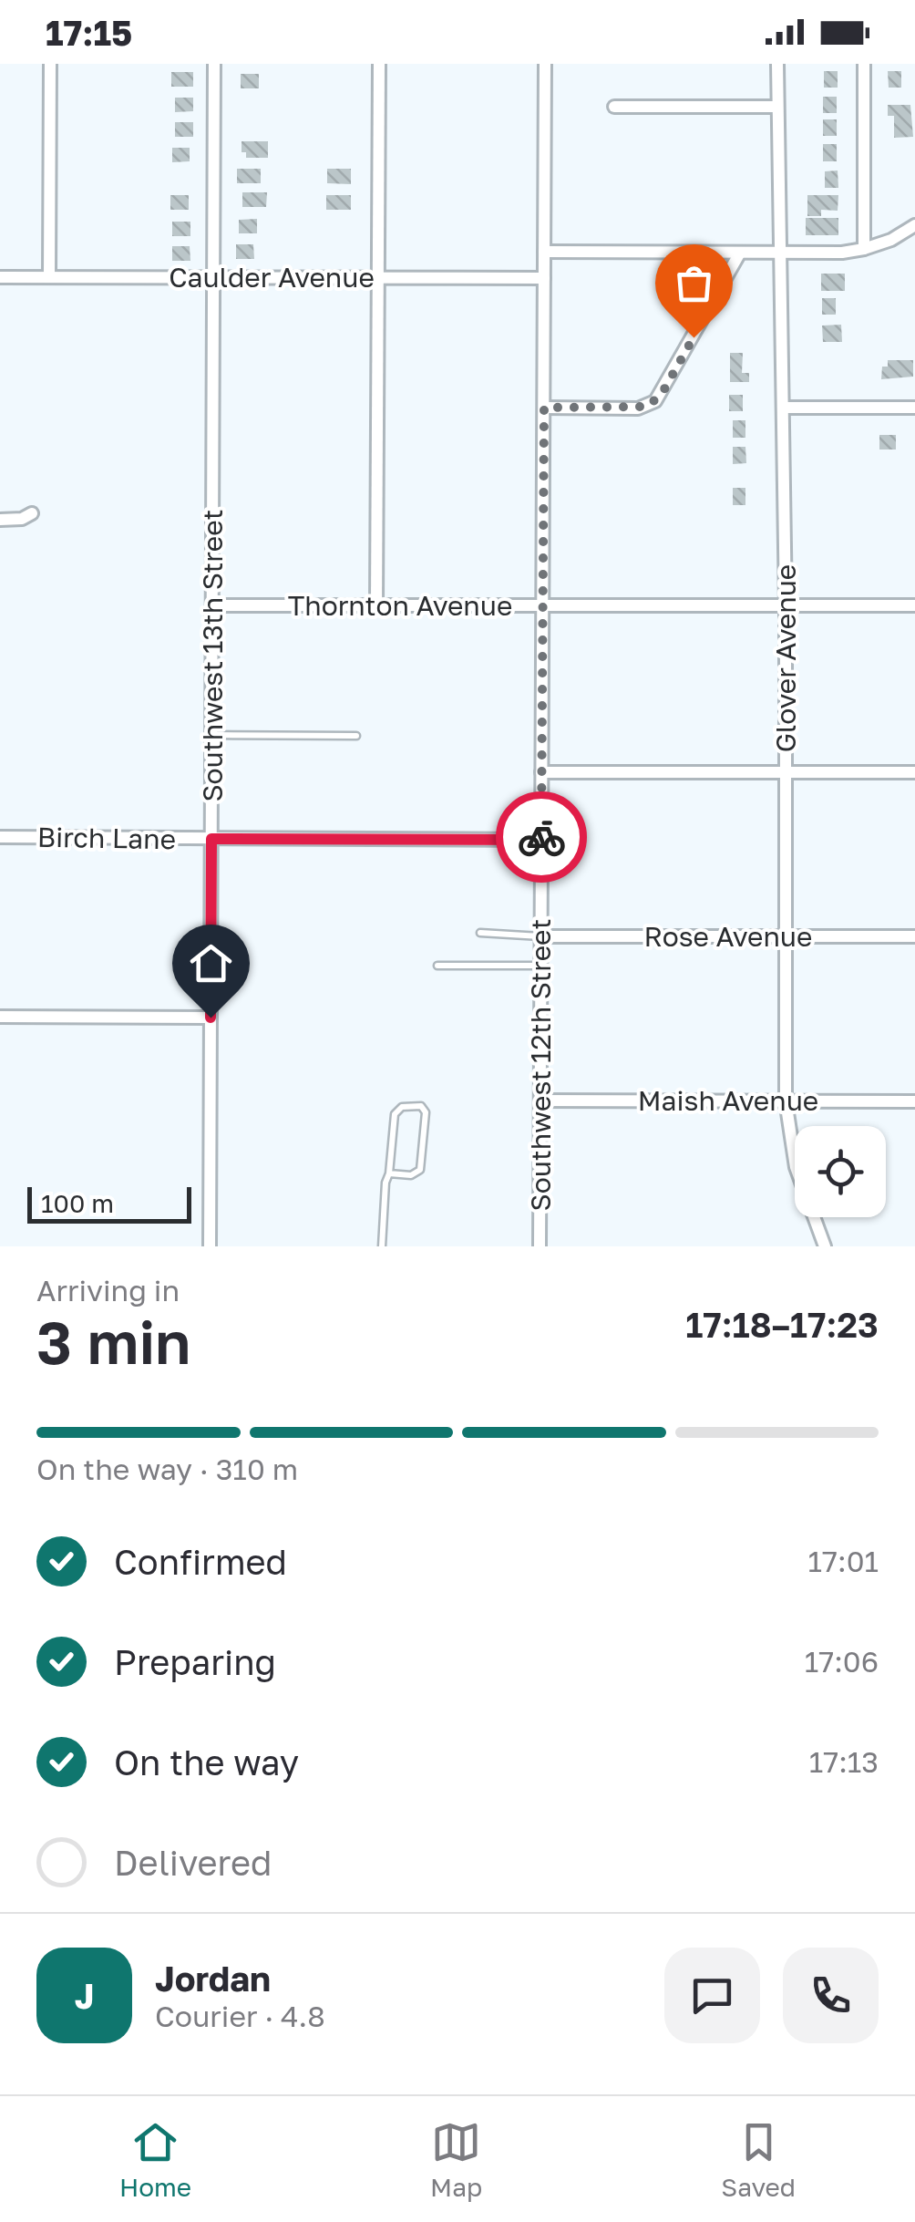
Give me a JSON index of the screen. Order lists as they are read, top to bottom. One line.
{"streets":{"street":["Caulder Avenue","Thornton Avenue","Southwest 13th Street","Glover Avenue","Birch Lane","Rose Avenue","Southwest 12th Street","Maish Avenue"]},"crossings":[["Caulder Avenue","Southwest 13th Street"],["Caulder Avenue","Southwest 12th Street"],["Thornton Avenue","Southwest 13th Street"],["Thornton Avenue","Glover Avenue"],["Thornton Avenue","Southwest 12th Street"],["Southwest 13th Street","Birch Lane"],["Glover Avenue","Rose Avenue"],["Glover Avenue","Maish Avenue"],["Birch Lane","Southwest 12th Street"],["Rose Avenue","Southwest 12th Street"],["Southwest 12th Street","Maish Avenue"]],"scale_bar":"100 m","page":{"status":"17:15","scale":"100 m","heading":["3 min","Arriving in","17:18–17:23"],"panel":["Jordan","Courier · 4.8"],"bar":"On the way · 310 m","list":[["Confirmed","17:01"],["Preparing","17:06"],["On the way","17:13"],"Delivered"],"round":"J","tabs":["Home","Map","Saved"]}}
